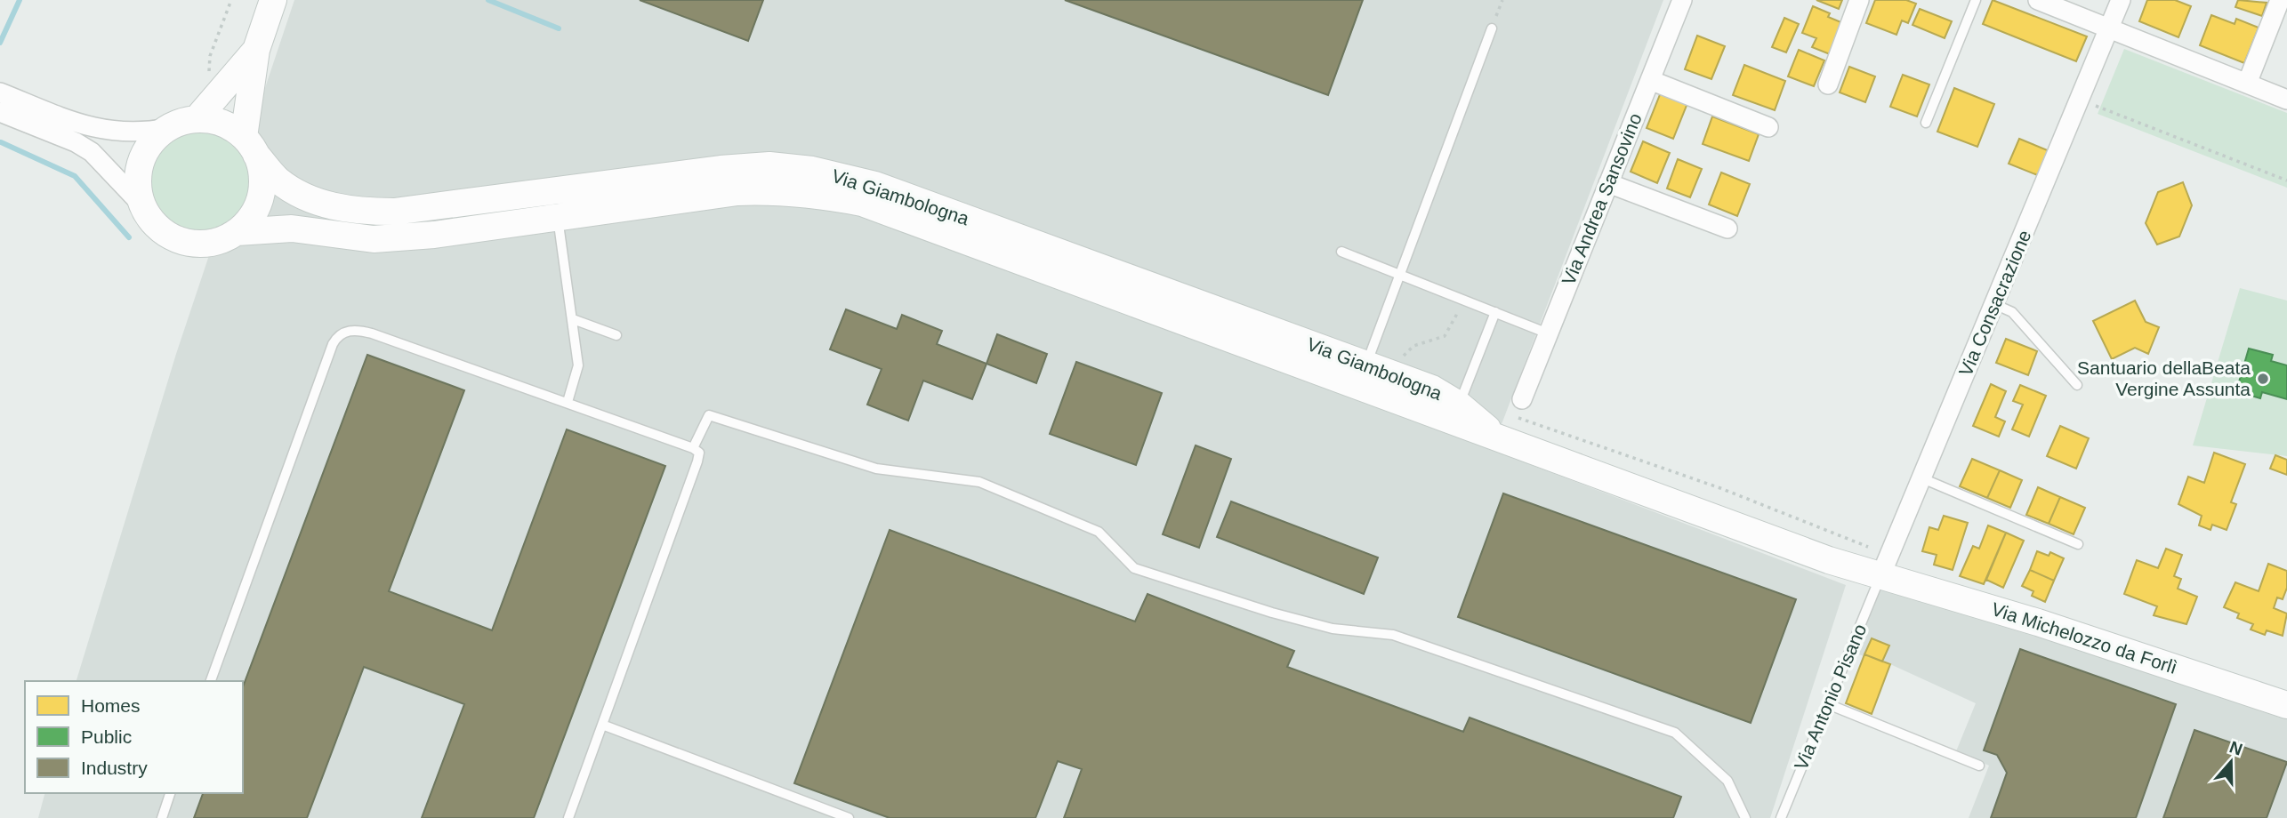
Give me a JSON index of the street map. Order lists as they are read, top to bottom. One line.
{"streets":{"street":["Via Giambologna","Via Andrea Sansovino","Via Consacrazione","Via Michelozzo da Forlì"],"lane":["Via Antonio Pisano"]},"crossings":[["Via Giambologna","Via Consacrazione"],["Via Giambologna","Via Michelozzo da Forlì"],["Via Giambologna","Via Antonio Pisano"],["Via Consacrazione","Via Michelozzo da Forlì"],["Via Consacrazione","Via Antonio Pisano"],["Via Michelozzo da Forlì","Via Antonio Pisano"]],"places":["Santuario dellaBeata Vergine Assunta"],"legend":["Homes","Public","Industry"],"north":"top"}
